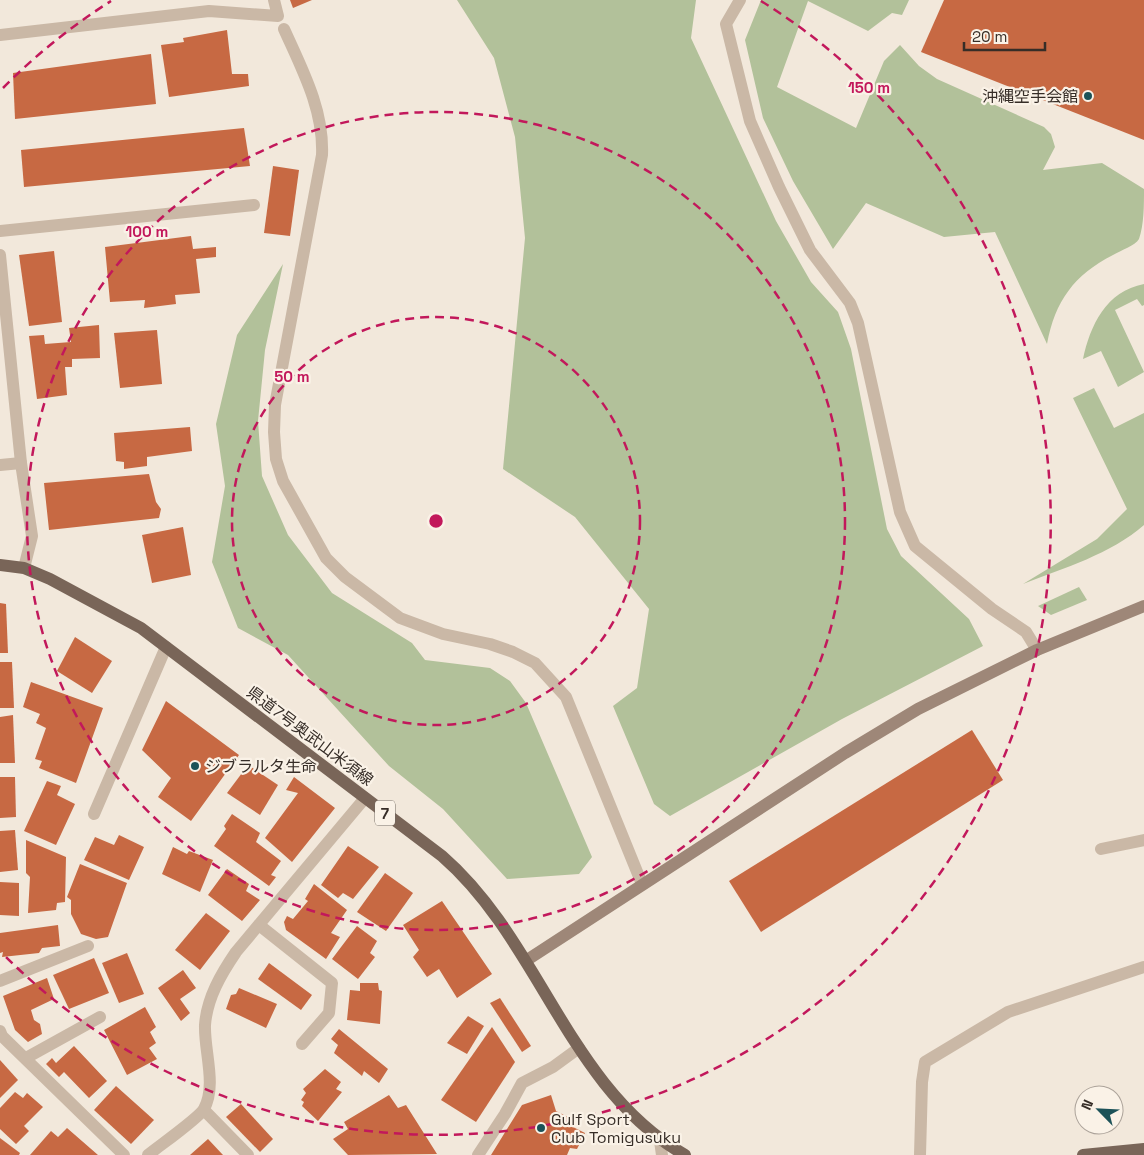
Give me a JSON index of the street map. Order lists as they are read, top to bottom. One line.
{"streets":{"main road":["県道7号奥武山米須線","7"]},"places":["沖縄空手会館","ジブラルタ生命","Gulf Sport Club Tomigusuku"],"scale_bar":"20 m","north":"top left","rings":["150 m","100 m","50 m"]}
